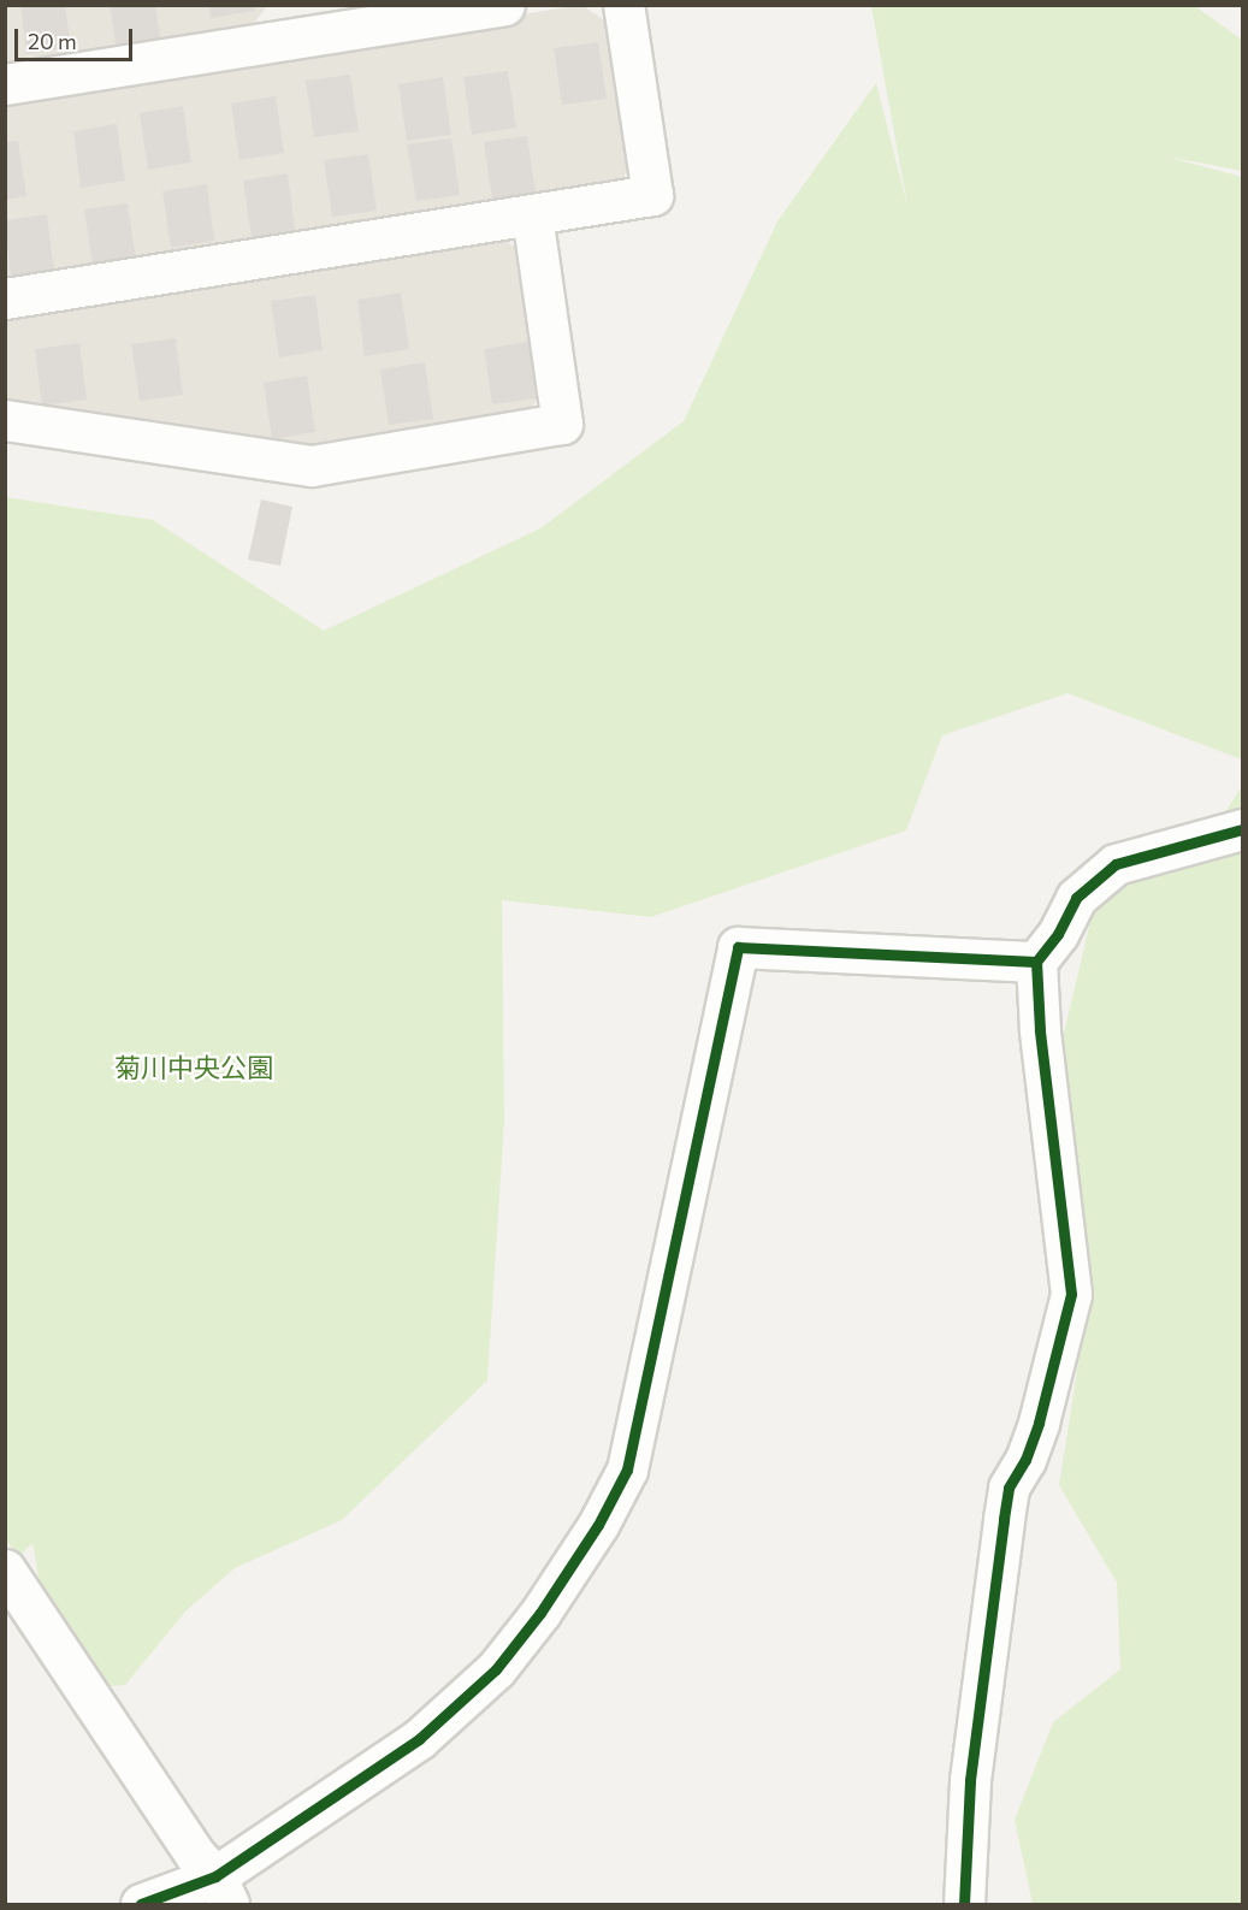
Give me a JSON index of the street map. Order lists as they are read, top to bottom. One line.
{"parks":["菊川中央公園"],"scale_bar":"20 m"}
